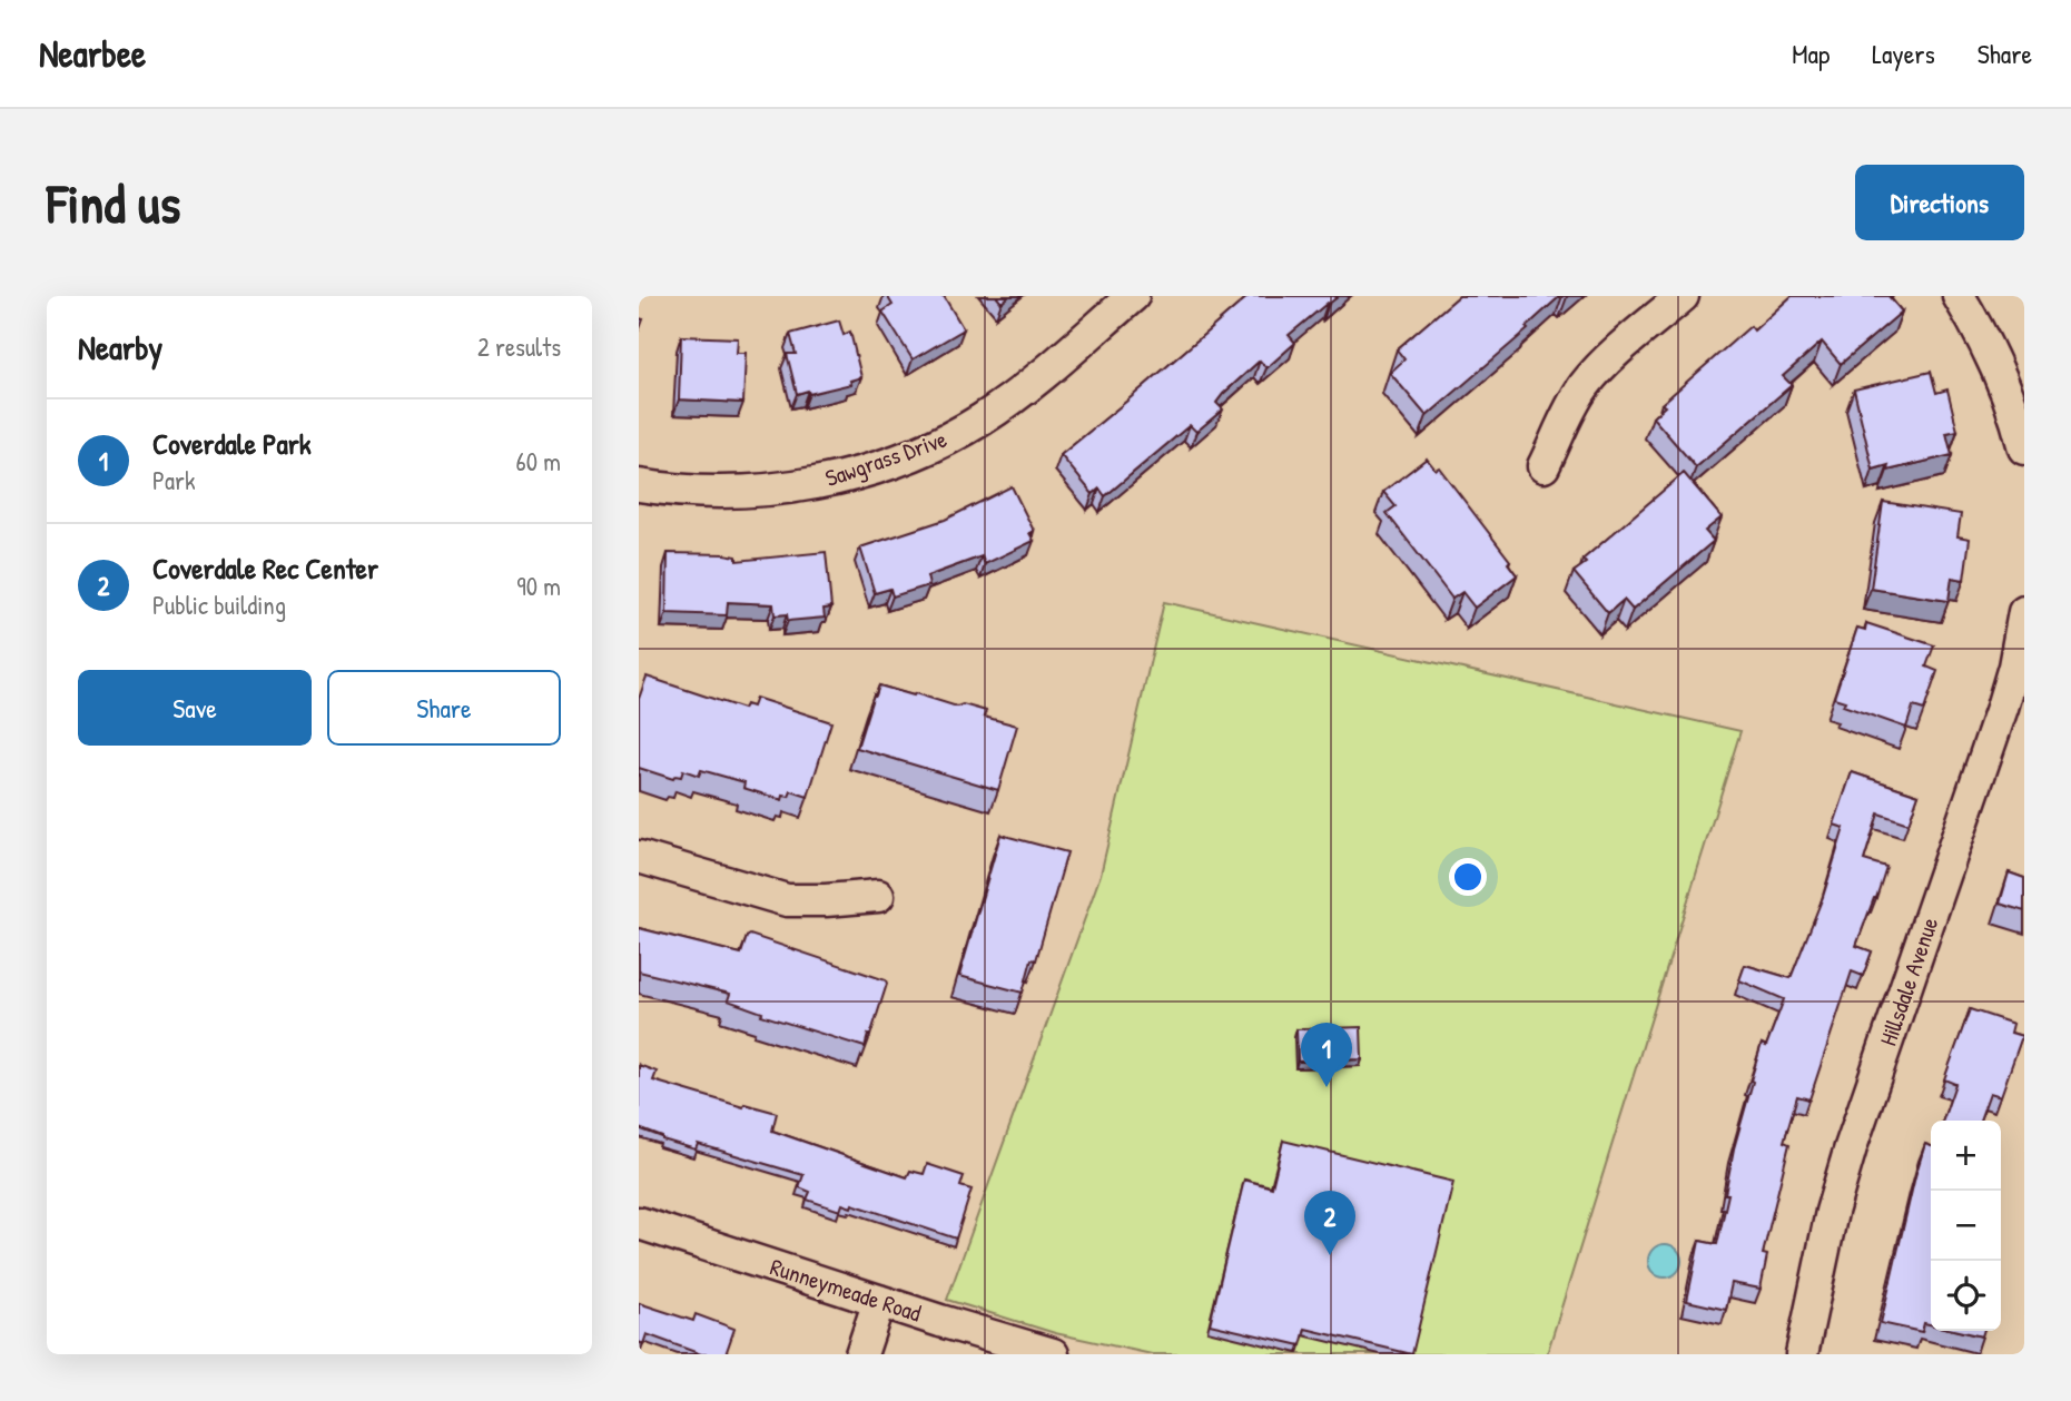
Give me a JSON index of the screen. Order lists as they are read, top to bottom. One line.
{"streets":{"street":["Sawgrass Drive","Hillsdale Avenue","Runneymeade Road"]},"page":{"header":"Nearbee","nav":["Map","Layers","Share"],"buttons":["Directions",["Save","Share"]],"title":"Find us","heading":["Nearby","2 results"],"list":[{"mark":"1","name":"Coverdale Park","note":"Park","value":"60 m"},{"mark":"2","name":"Coverdale Rec Center","note":"Public building","value":"90 m"}],"pins":["1","2"],"map_buttons":["+","−"]}}
